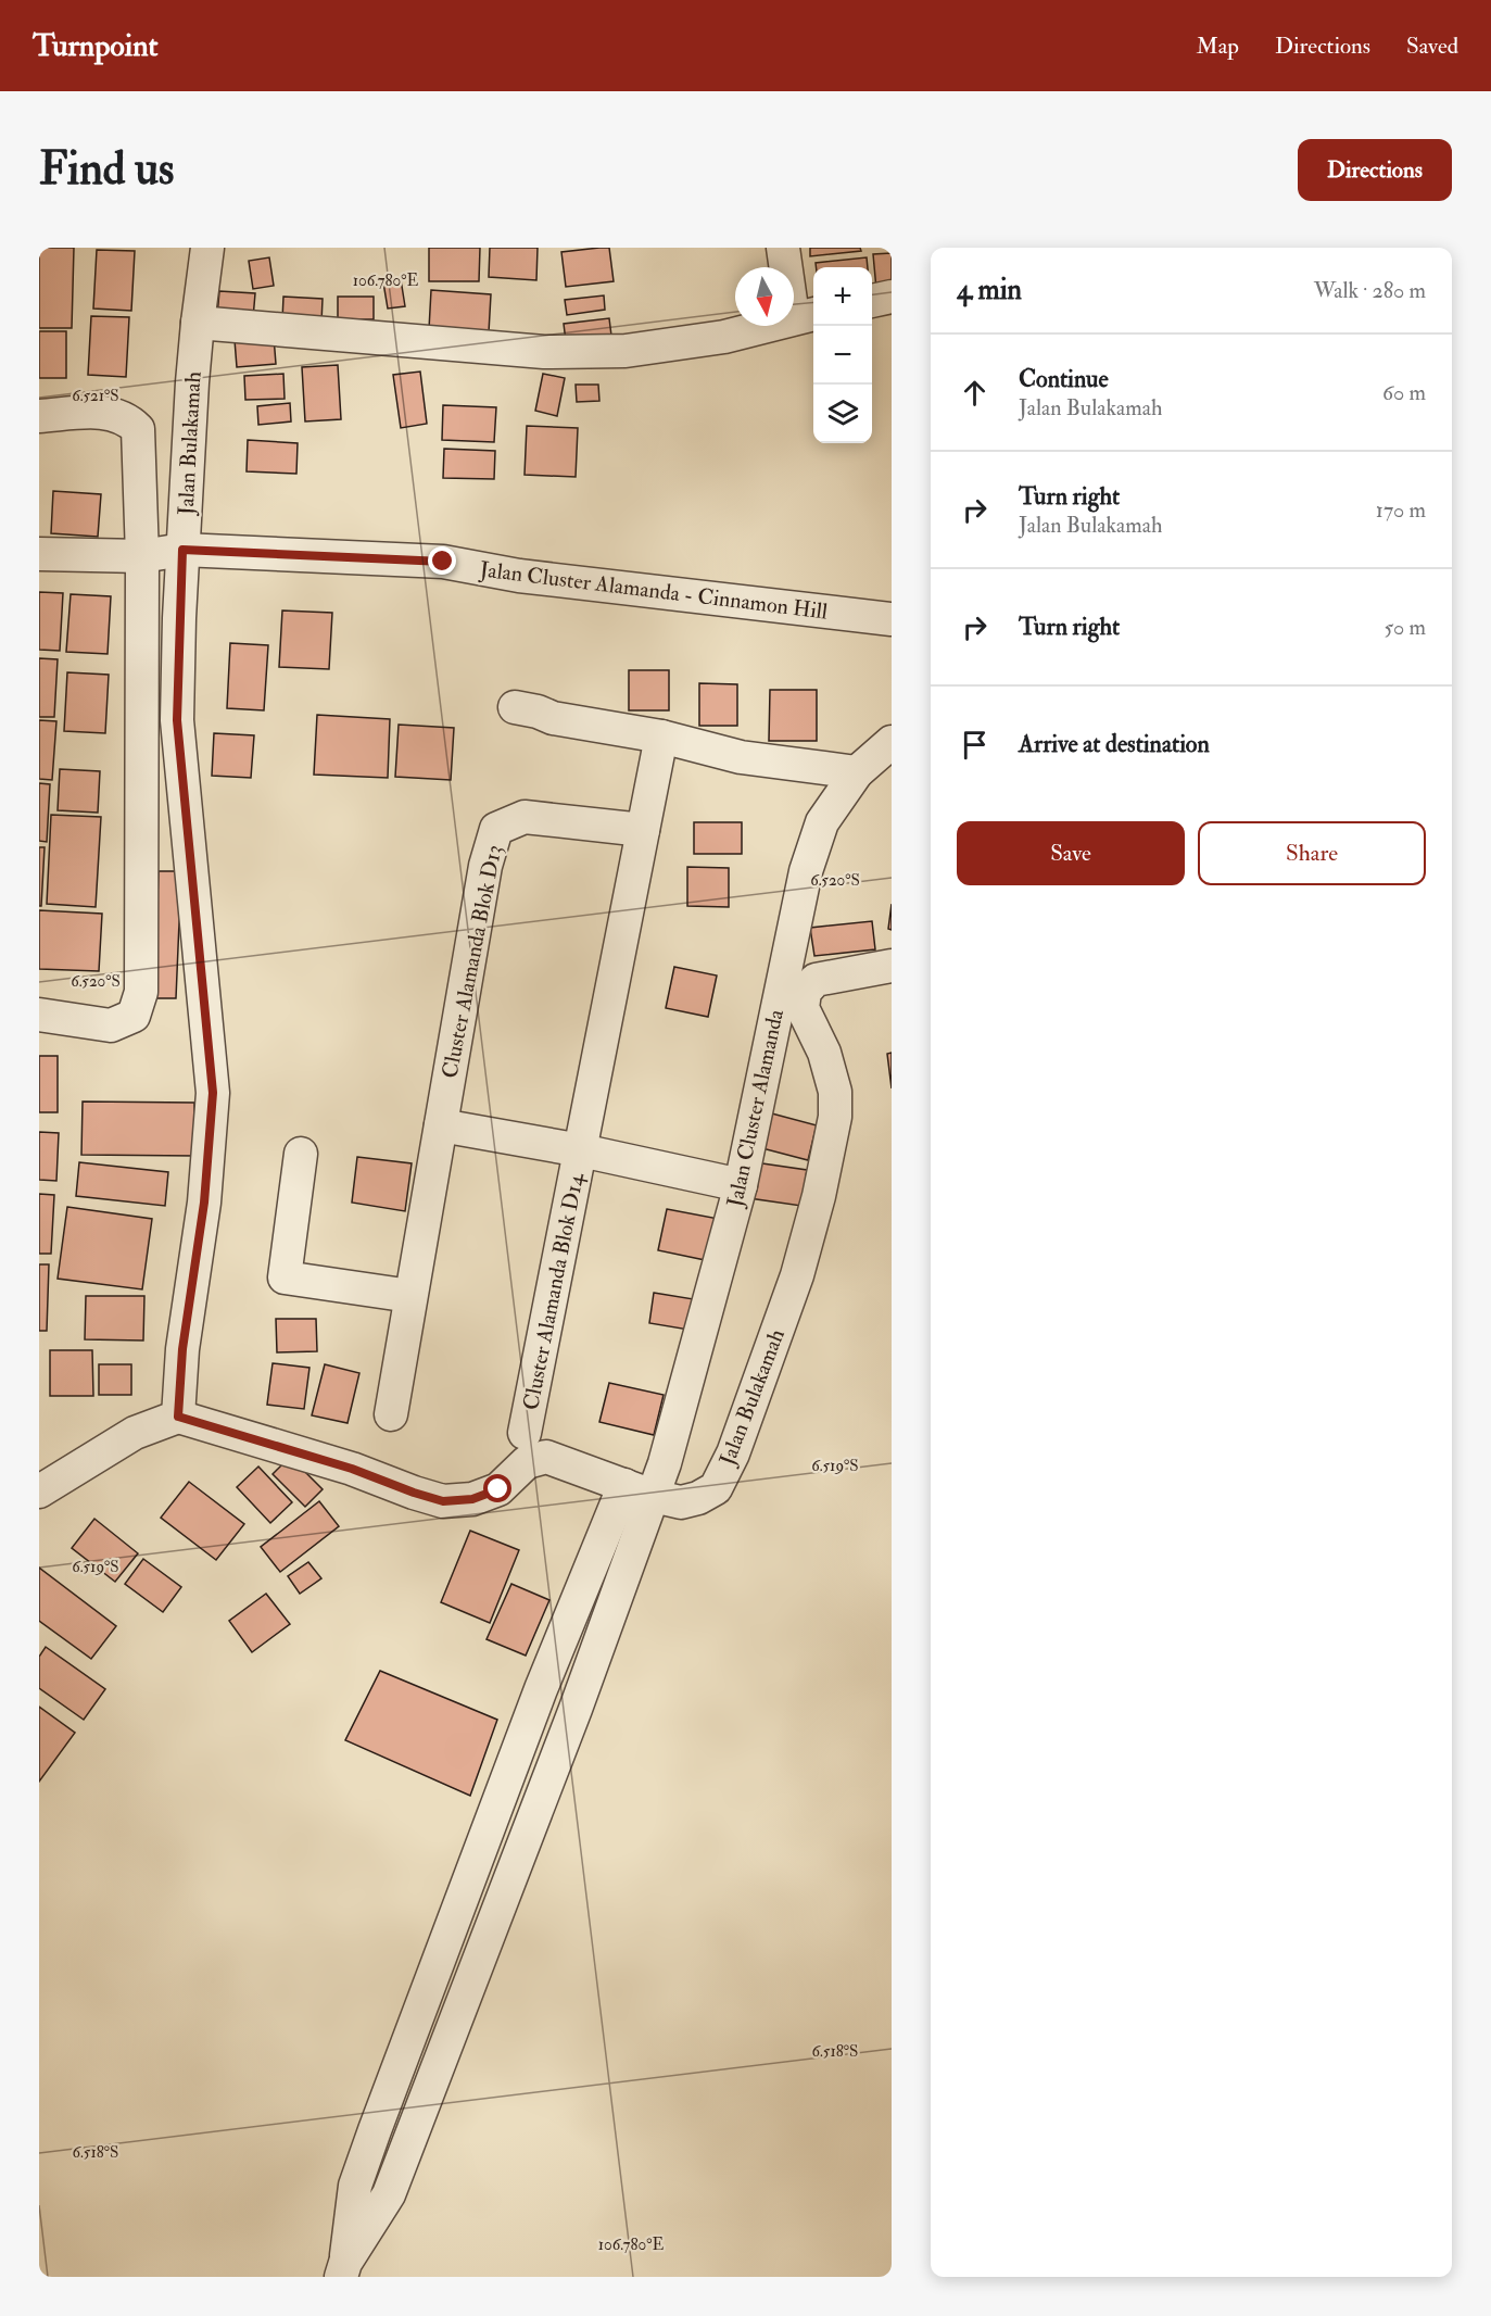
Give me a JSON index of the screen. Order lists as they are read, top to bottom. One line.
{"streets":{"street":["Jalan Bulakamah","Jalan Cluster Alamanda - Cinnamon Hill","Cluster Alamanda Blok D13","Jalan Cluster Alamanda","Cluster Alamanda Blok D14"]},"crossings":[["Jalan Bulakamah","Jalan Cluster Alamanda - Cinnamon Hill"],["Jalan Bulakamah","Jalan Cluster Alamanda"]],"north":"bottom","page":{"header":"Turnpoint","nav":["Map","Directions","Saved"],"buttons":["Directions",["Save","Share"]],"title":"Find us","heading":["4 min","Walk · 280 m"],"map_buttons":["+","−"],"list":[["Continue","Jalan Bulakamah","60 m"],["Turn right","Jalan Bulakamah","170 m"],["Turn right","50 m"],"Arrive at destination"]},"coordinates":["106.780°E","6.521°S","6.520°S","6.519°S","6.518°S"]}
